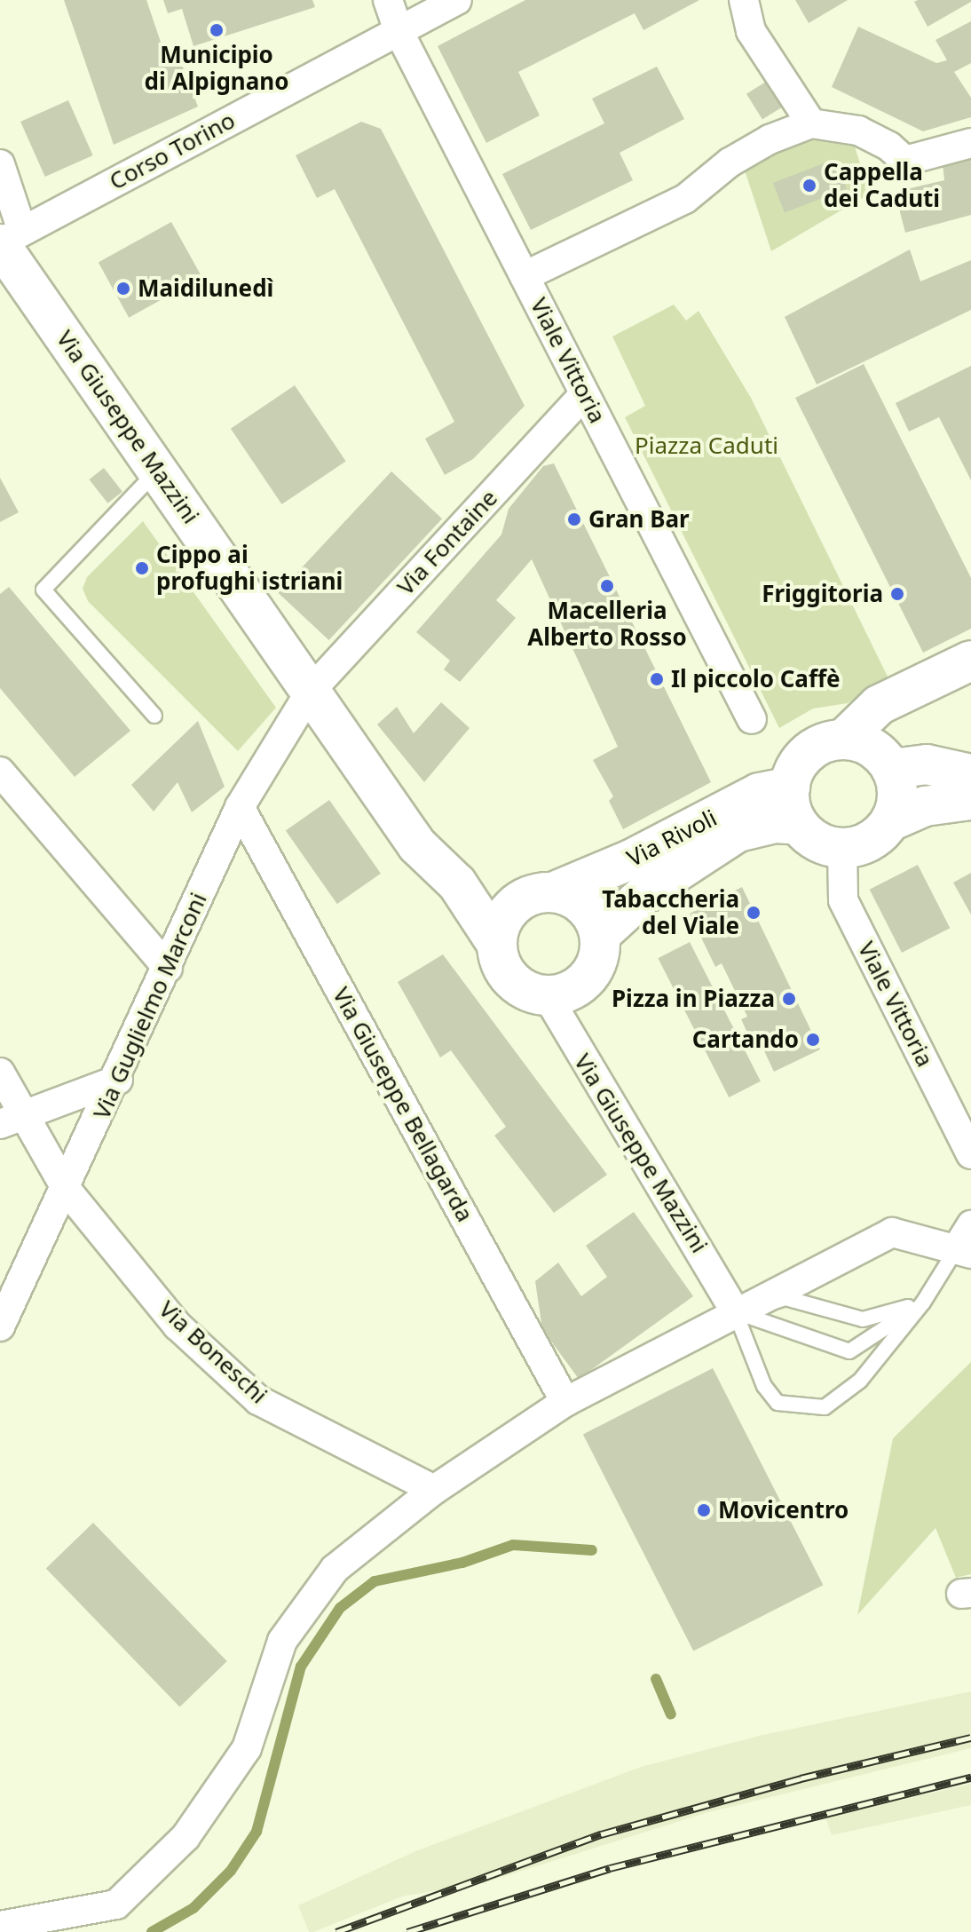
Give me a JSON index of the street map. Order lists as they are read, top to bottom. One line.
{"streets":{"street":["Corso Torino","Viale Vittoria","Via Giuseppe Mazzini","Via Fontaine","Via Rivoli","Via Guglielmo Marconi","Via Giuseppe Bellagarda","Via Boneschi"]},"crossings":[["Corso Torino","Viale Vittoria"],["Corso Torino","Via Giuseppe Mazzini"],["Viale Vittoria","Via Fontaine"],["Viale Vittoria","Via Rivoli"],["Via Giuseppe Mazzini","Via Fontaine"],["Via Giuseppe Mazzini","Via Rivoli"],["Via Giuseppe Mazzini","Via Guglielmo Marconi"],["Via Fontaine","Via Guglielmo Marconi"],["Via Guglielmo Marconi","Via Giuseppe Bellagarda"],["Via Guglielmo Marconi","Via Boneschi"]],"parks":["Piazza Caduti"],"places":["Municipio di Alpignano","Cappella dei Caduti","Maidilunedì","Gran Bar","Cippo ai profughi istriani","Macelleria Alberto Rosso","Friggitoria","Il piccolo Caffè","Tabaccheria del Viale","Pizza in Piazza","Cartando","Movicentro"]}
